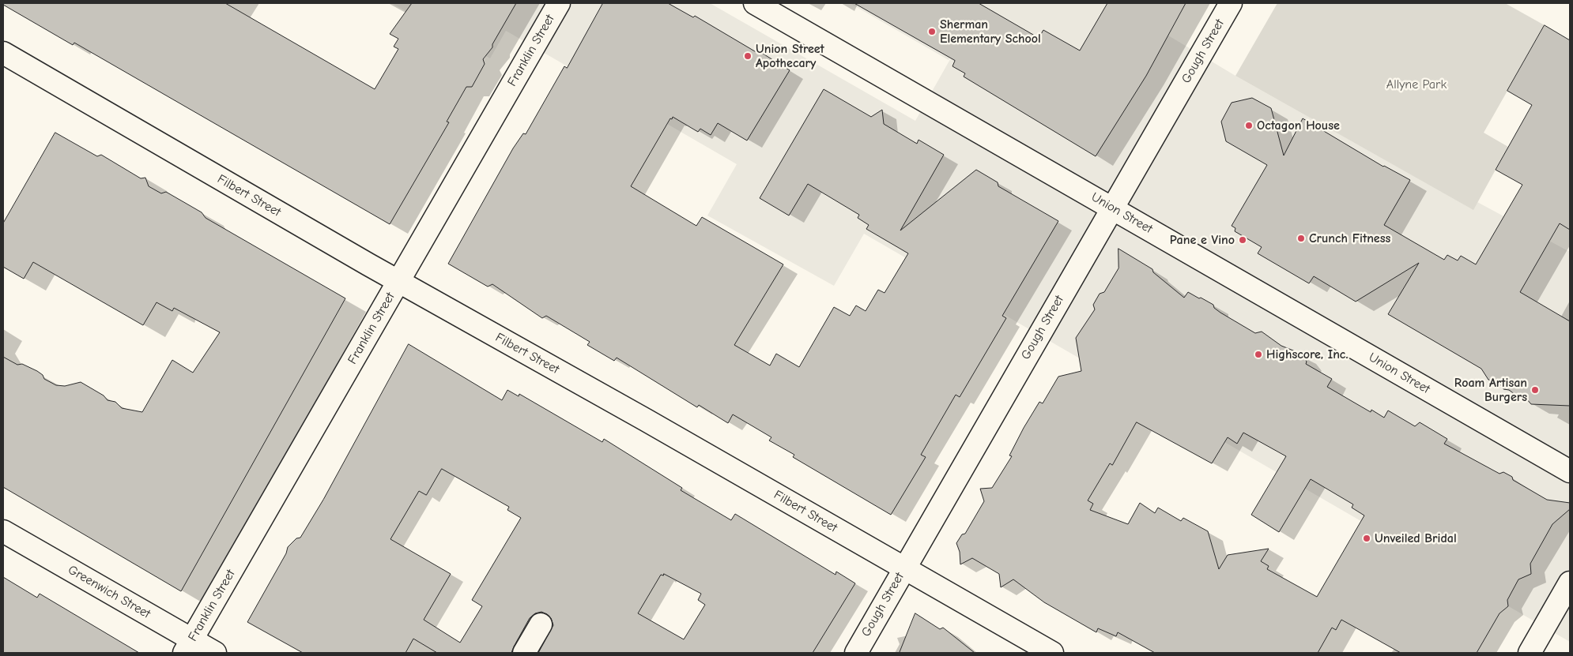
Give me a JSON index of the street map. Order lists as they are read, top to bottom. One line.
{"streets":{"street":["Franklin Street","Gough Street","Filbert Street","Union Street","Greenwich Street"]},"crossings":[["Franklin Street","Filbert Street"],["Franklin Street","Greenwich Street"],["Gough Street","Filbert Street"],["Gough Street","Union Street"]],"parks":["Allyne Park"],"places":["Sherman Elementary School","Union Street Apothecary","Octagon House","Crunch Fitness","Pane e Vino","Highscore, Inc.","Roam Artisan Burgers","Unveiled Bridal"]}
